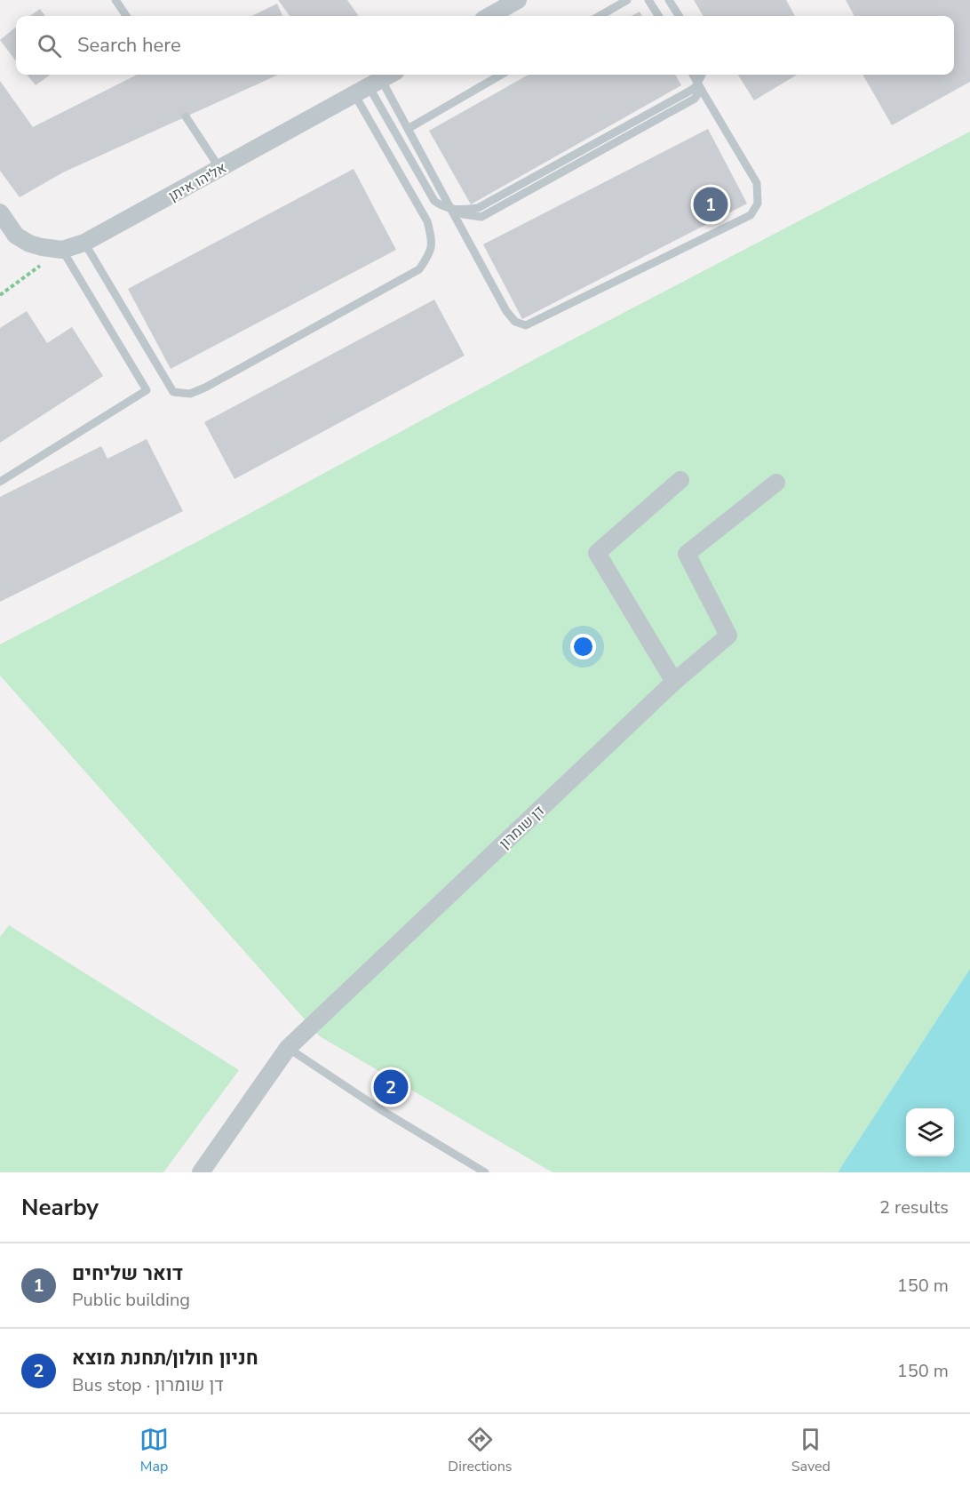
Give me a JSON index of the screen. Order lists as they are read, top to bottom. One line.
{"streets":{"street":["אליהו איתן","דן שומרון"]},"page":{"search":"Search here","pins":["1","2"],"heading":["Nearby","2 results"],"list":[{"mark":"1","name":"דואר שליחים","note":"Public building","value":"150 m"},{"mark":"2","name":"חניון חולון/תחנת מוצא","note":"Bus stop · דן שומרון","value":"150 m"}],"nav":["Map","Directions","Saved"]}}
